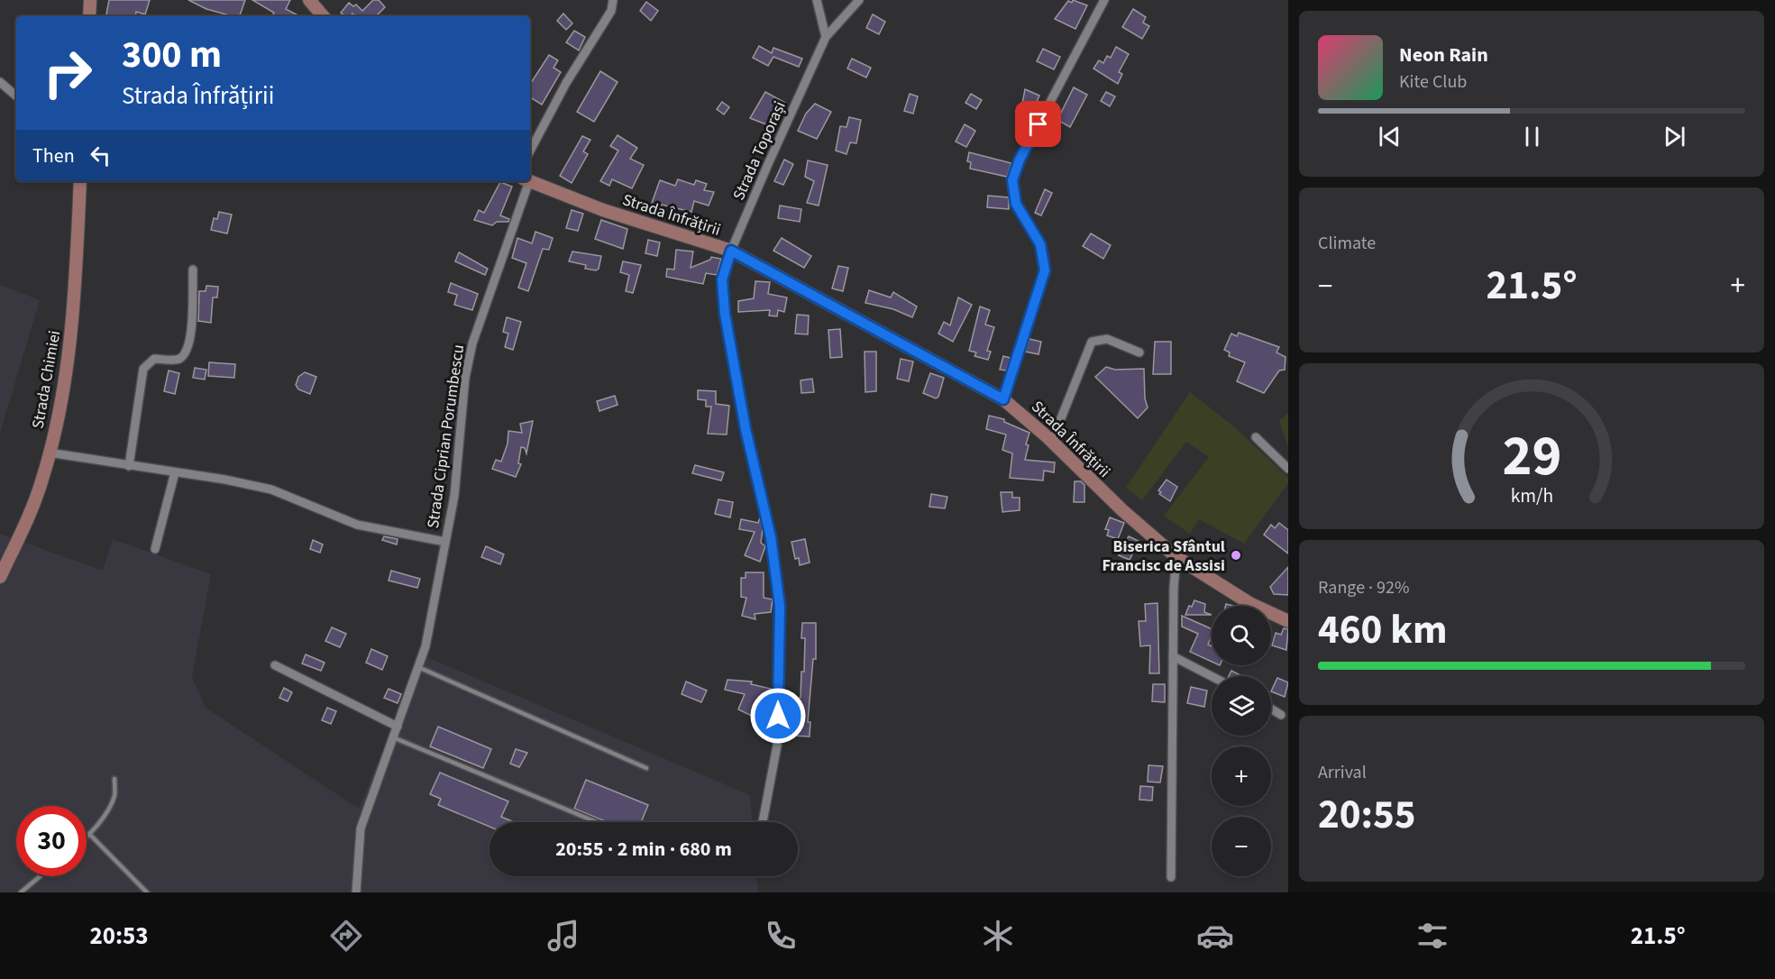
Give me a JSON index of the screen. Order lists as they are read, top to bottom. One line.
{"streets":{"main road":["Strada Înfrățirii","Strada Chimiei"],"street":["Strada Toporași","Strada Ciprian Porumbescu"]},"crossings":[["Strada Toporași","Strada Înfrățirii"],["Strada Chimiei","Strada Ciprian Porumbescu"]],"places":["Biserica Sfântul Francisc de Assisi"],"page":{"turn":["300 m","Strada Înfrățirii"],"song":["Neon Rain","Kite Club"],"then":"Then","tile":["Climate",["Range · 92%","460 km"],["Arrival","20:55"]],"heat":["−","21.5°","+"],"map_buttons":["+","−"],"limit":"30","trip":"20:55 · 2 min · 680 m","tabs":["20:53","21.5°"],"gauge":["29","km/h"]}}
